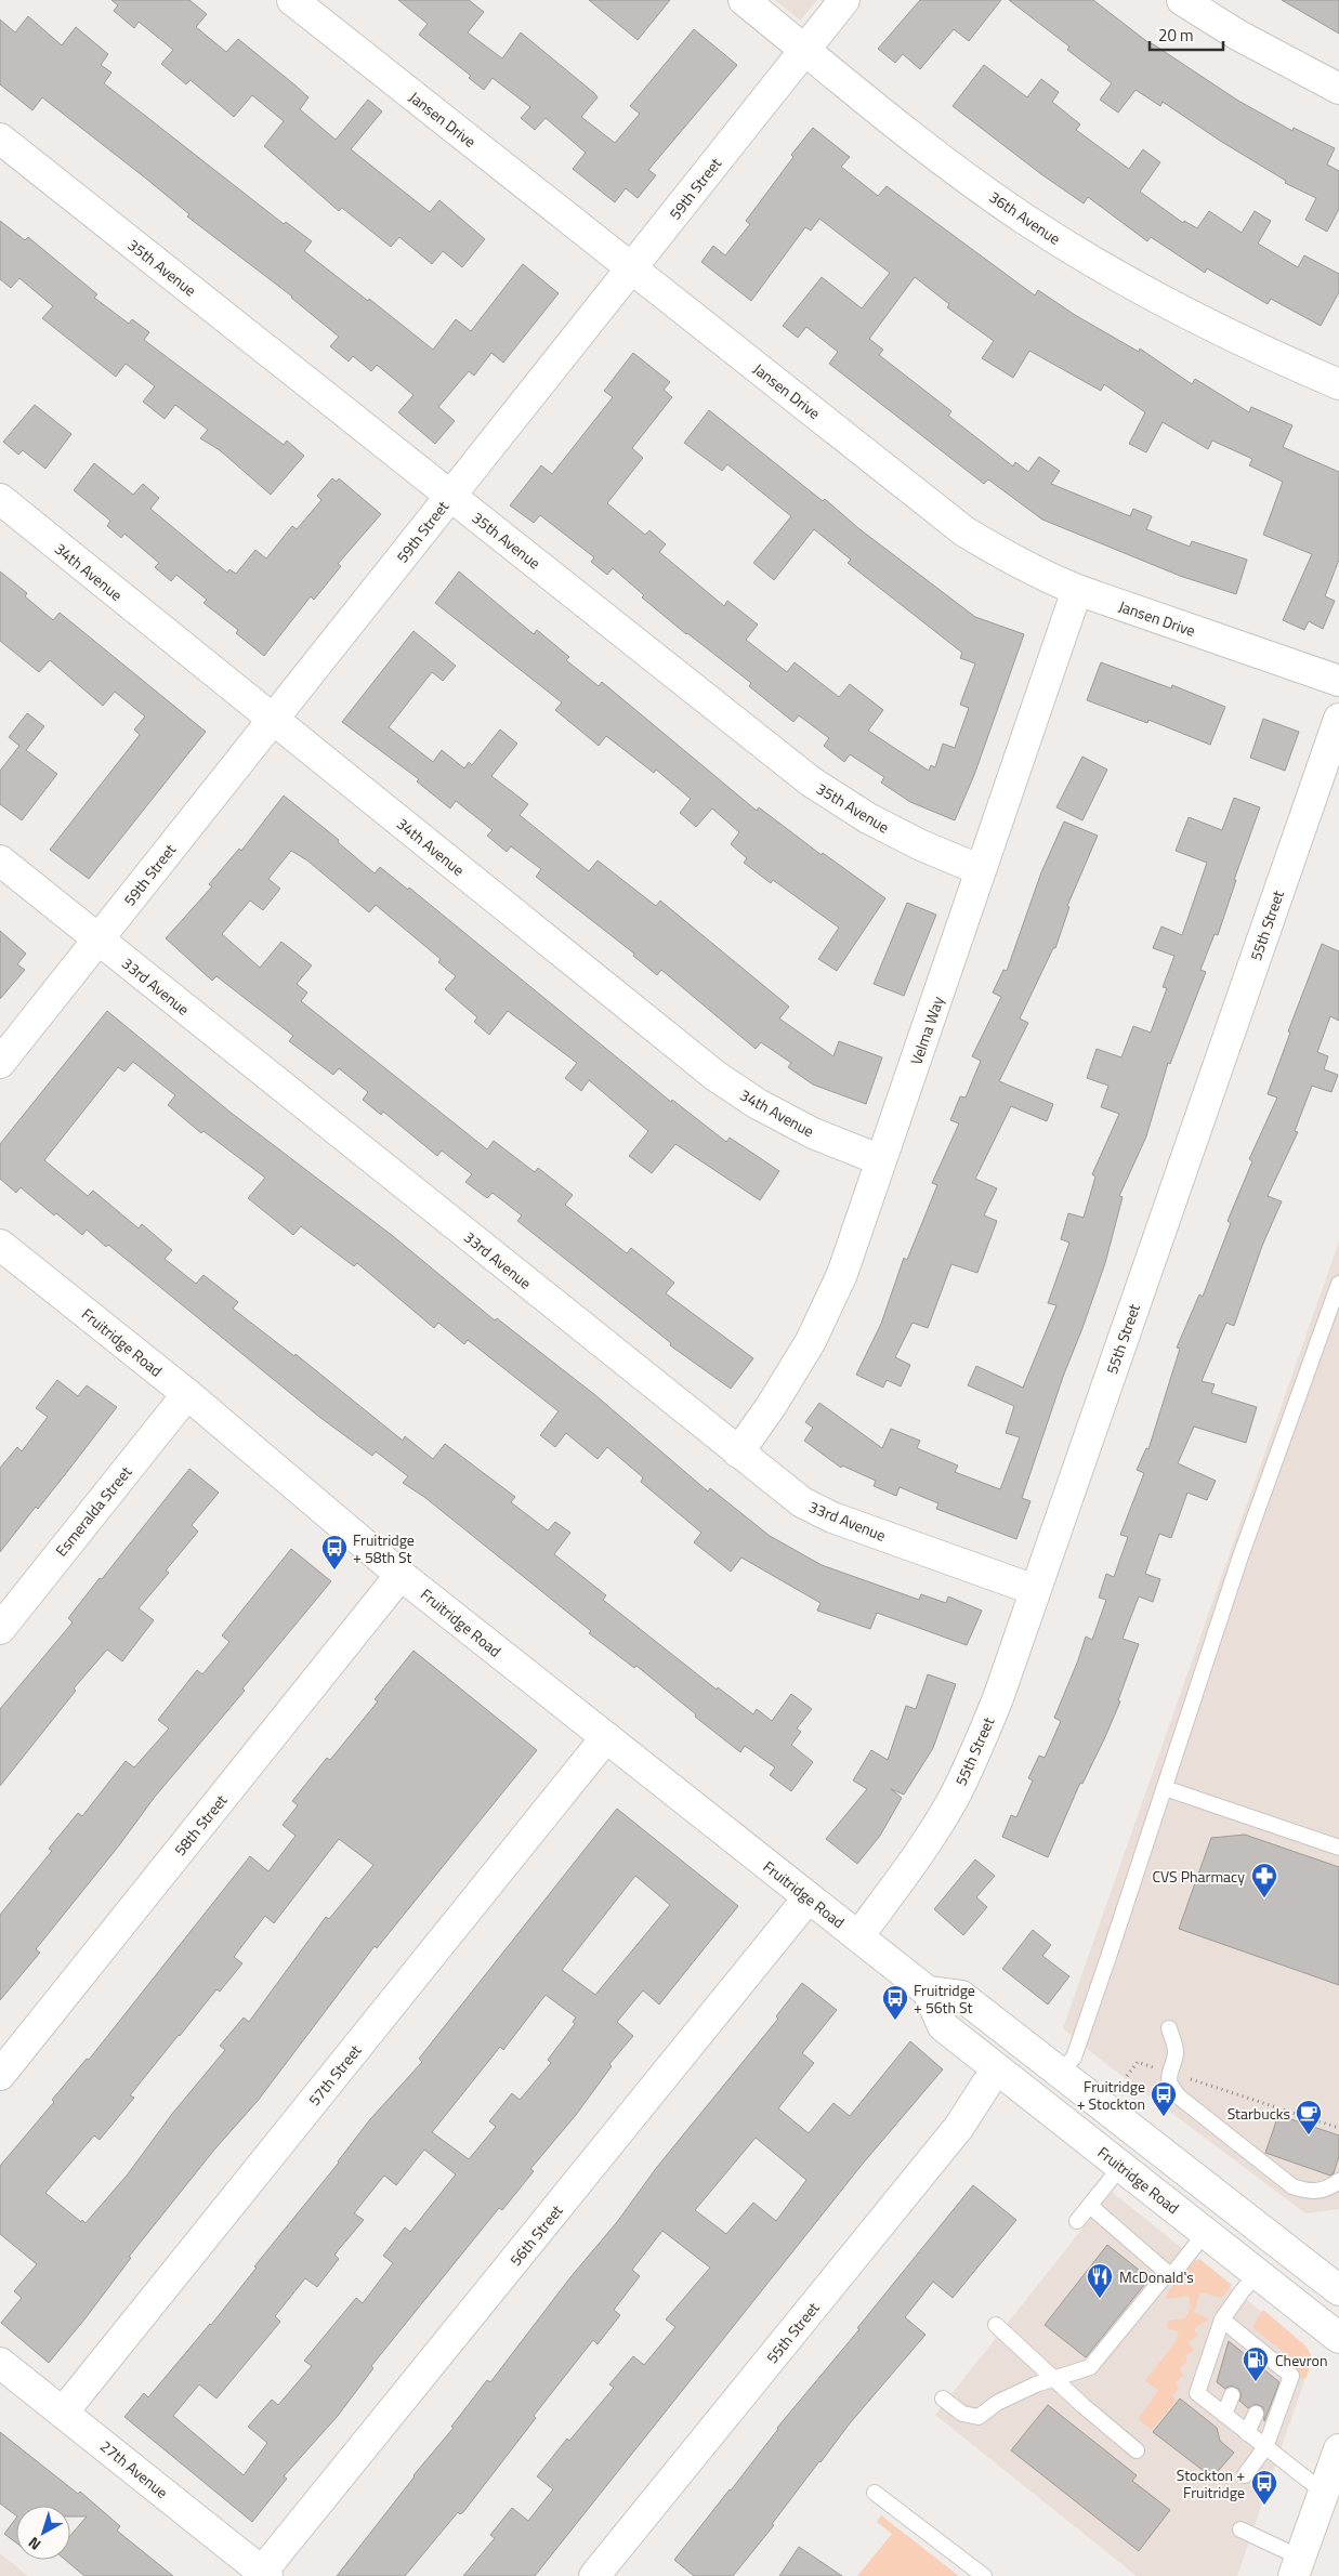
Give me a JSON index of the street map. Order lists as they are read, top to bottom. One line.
{"streets":{"street":["Jansen Drive","59th Street","36th Avenue","35th Avenue","34th Avenue","55th Street","33rd Avenue","Velma Way","Fruitridge Road","Esmeralda Street","58th Street","57th Street","56th Street","27th Avenue"]},"crossings":[["Jansen Drive","59th Street"],["Jansen Drive","Velma Way"],["59th Street","36th Avenue"],["59th Street","35th Avenue"],["59th Street","34th Avenue"],["59th Street","33rd Avenue"],["35th Avenue","Velma Way"],["34th Avenue","Velma Way"],["55th Street","33rd Avenue"],["55th Street","Fruitridge Road"],["33rd Avenue","Velma Way"],["Fruitridge Road","Esmeralda Street"],["Fruitridge Road","58th Street"],["Fruitridge Road","57th Street"],["Fruitridge Road","56th Street"],["57th Street","27th Avenue"],["56th Street","27th Avenue"]],"places":{"bus stop":["Fruitridge + 58th St","Fruitridge + 56th St","Fruitridge + Stockton","Stockton + Fruitridge"],"pharmacy":["CVS Pharmacy"],"cafe":["Starbucks"],"restaurant":["McDonald's"],"fuel station":["Chevron"]},"scale_bar":"20 m","north":"bottom left"}
